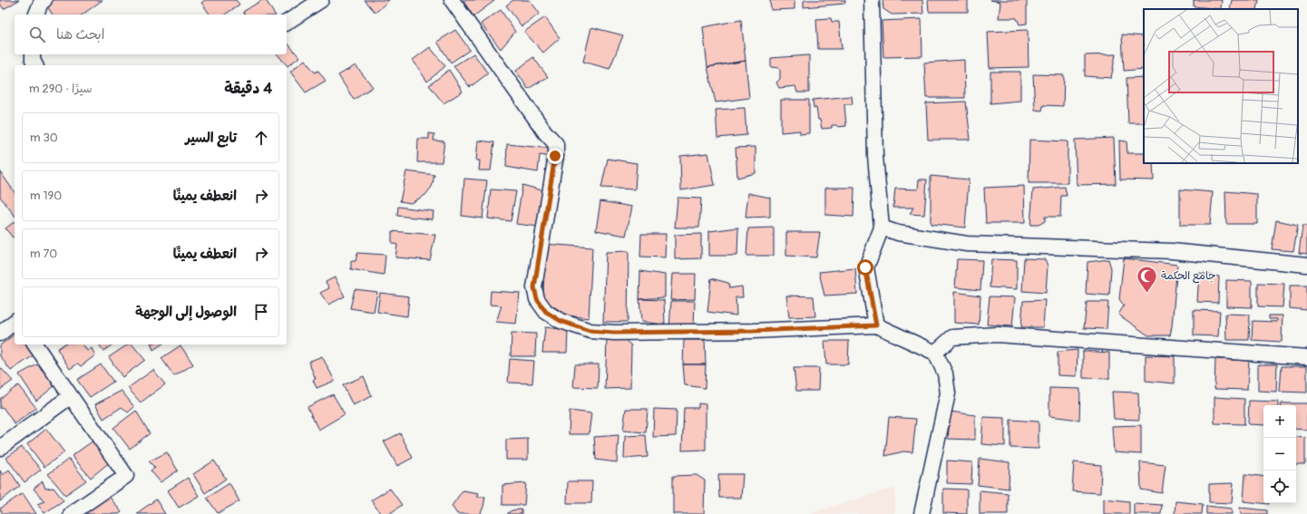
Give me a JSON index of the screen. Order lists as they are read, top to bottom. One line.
{"places":{"mosque":["جامع الحكمة"]},"page":{"search":"ابحث هنا","heading":["4 دقيقة","سيرًا · 290 m"],"list":[["تابع السير","30 m"],["انعطف يمينًا","190 m"],["انعطف يمينًا","70 m"],"الوصول إلى الوجهة"],"map_buttons":["+","−"]}}
